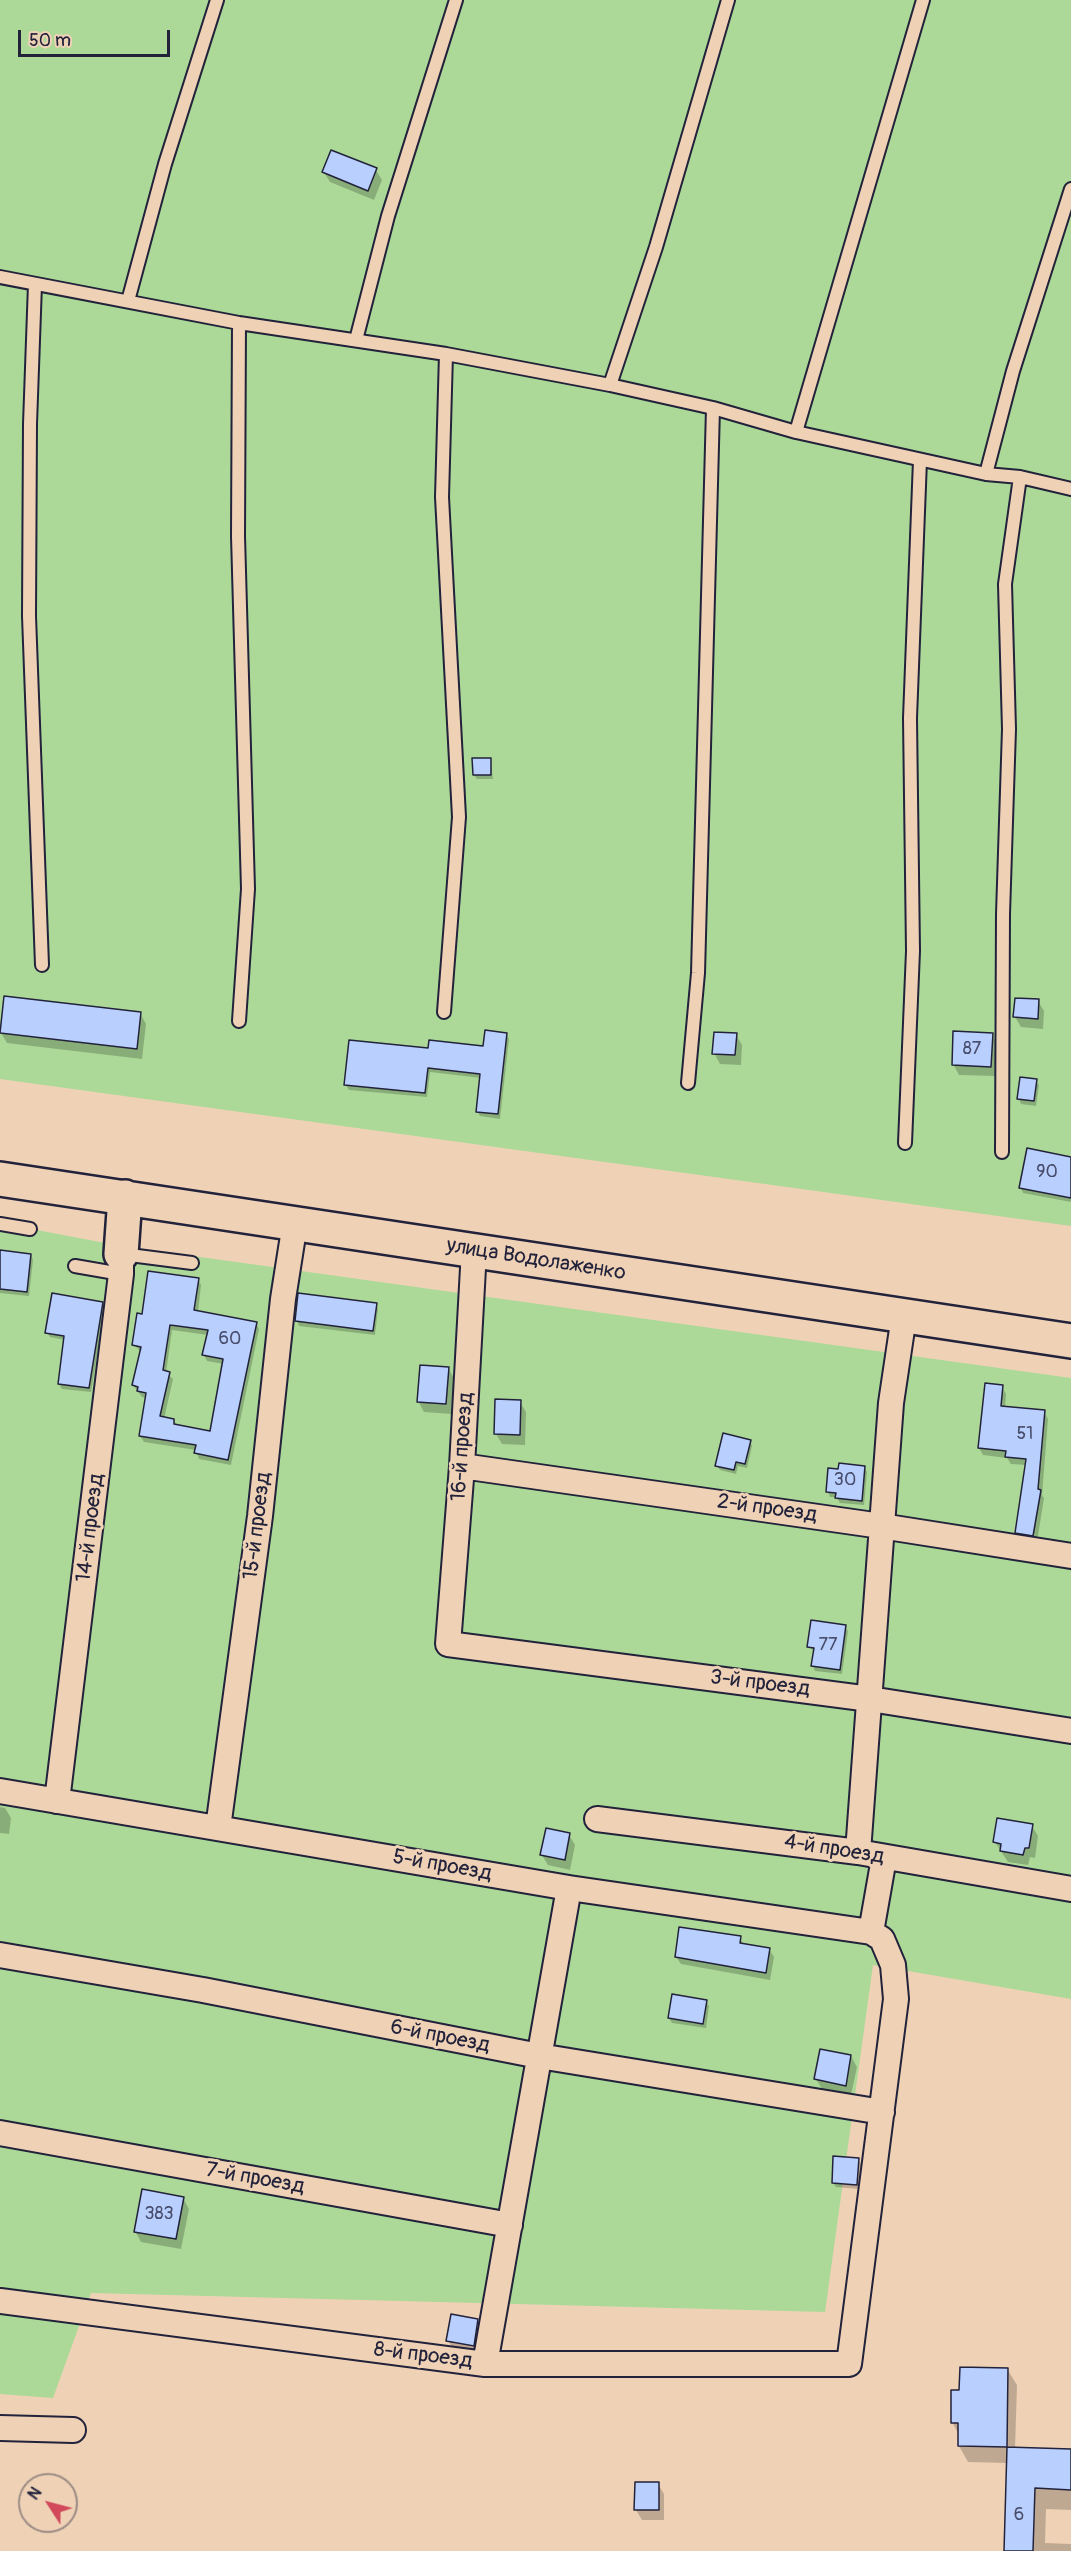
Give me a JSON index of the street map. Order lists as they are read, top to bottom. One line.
{"streets":{"main road":["улица Водолаженко"],"street":["16-й проезд","2-й проезд","15-й проезд","14-й проезд","3-й проезд","4-й проезд","5-й проезд","6-й проезд","7-й проезд","8-й проезд"]},"crossings":[["улица Водолаженко","16-й проезд"],["улица Водолаженко","15-й проезд"],["16-й проезд","2-й проезд"],["16-й проезд","3-й проезд"],["15-й проезд","5-й проезд"],["14-й проезд","5-й проезд"],["6-й проезд","8-й проезд"]],"house_numbers":["87","90","60","51","30","77","383","6"],"scale_bar":"50 m","north":"top left"}
